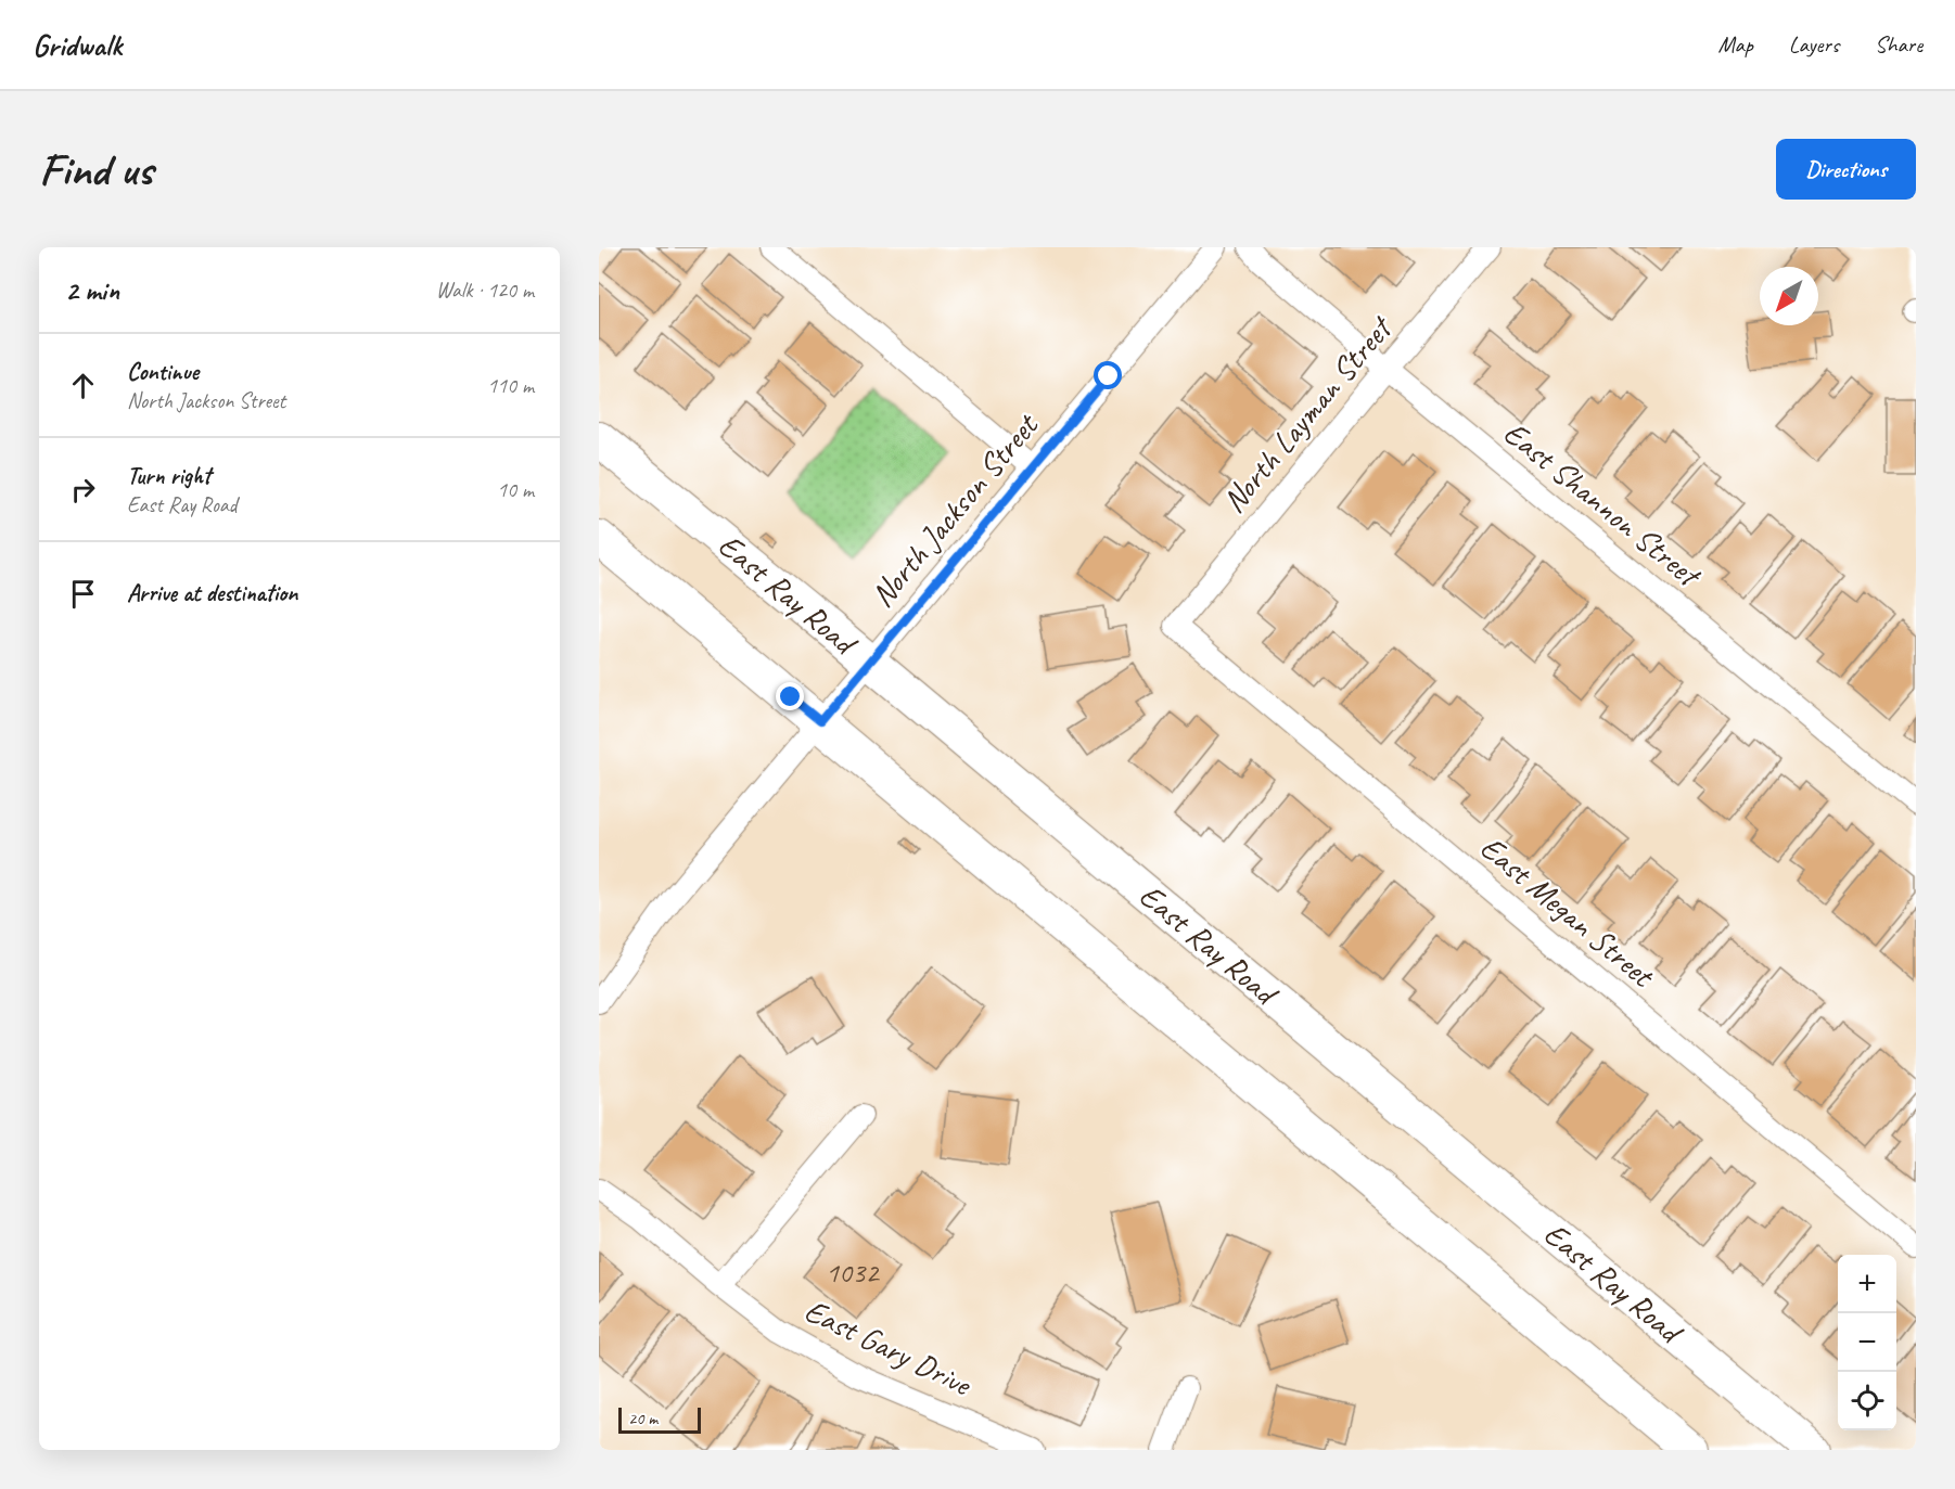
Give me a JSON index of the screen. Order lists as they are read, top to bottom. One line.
{"streets":{"main road":["East Ray Road"],"street":["North Layman Street","East Shannon Street","North Jackson Street","East Megan Street","East Gary Drive"]},"crossings":[["North Layman Street","East Shannon Street"],["North Layman Street","East Megan Street"],["North Jackson Street","East Ray Road"]],"house_numbers":["1032"],"scale_bar":"20 m","north":"bottom left","page":{"header":"Gridwalk","nav":["Map","Layers","Share"],"buttons":"Directions","title":"Find us","heading":["2 min","Walk · 120 m"],"list":[["Continue","North Jackson Street","110 m"],["Turn right","East Ray Road","10 m"],"Arrive at destination"],"map_buttons":["+","−"],"scale":"20 m"}}
